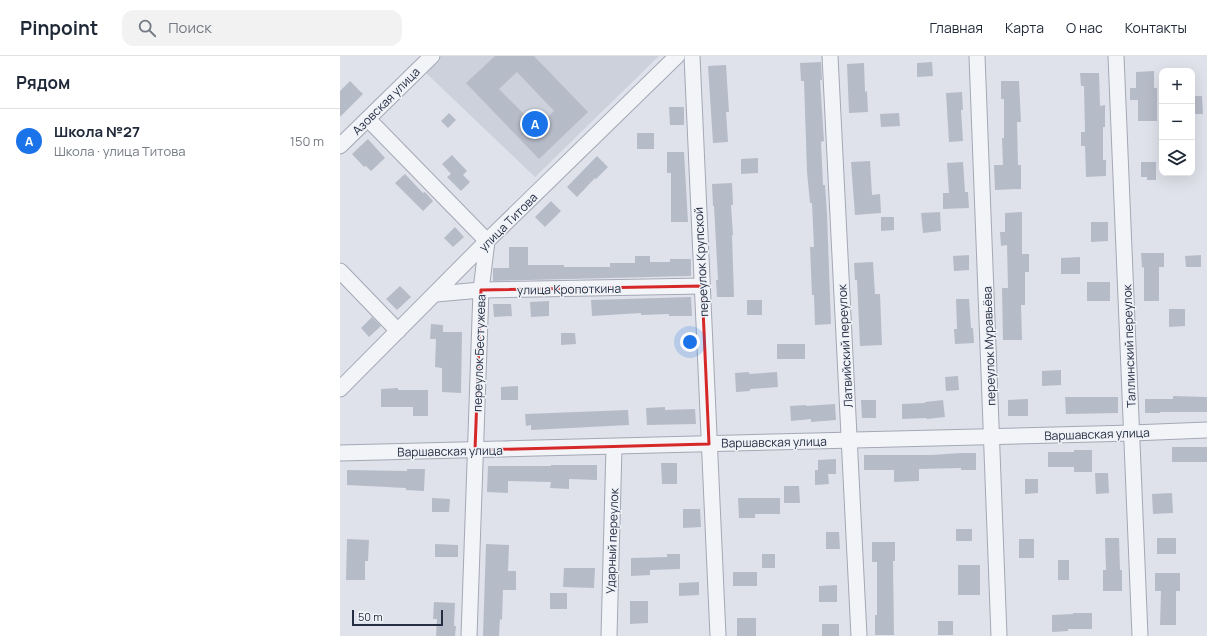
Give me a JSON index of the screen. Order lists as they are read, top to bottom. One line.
{"streets":{"street":["Азовская улица","улица Титова","переулок Крупской","улица Кропоткина","Латвийский переулок","переулок Муравьёва","Таллинский переулок","переулок Бестужева","Варшавская улица","Ударный переулок"]},"crossings":[["улица Титова","улица Кропоткина"],["улица Титова","переулок Бестужева"],["переулок Крупской","улица Кропоткина"],["переулок Крупской","Варшавская улица"],["улица Кропоткина","переулок Бестужева"],["Латвийский переулок","Варшавская улица"],["переулок Муравьёва","Варшавская улица"],["Таллинский переулок","Варшавская улица"],["переулок Бестужева","Варшавская улица"],["Варшавская улица","Ударный переулок"]],"scale_bar":"50 m","page":{"header":"Pinpoint","search":"Поиск","nav":["Главная","Карта","О нас","Контакты"],"heading":"Рядом","map_buttons":["+","−"],"list":[{"mark":"A","name":"Школа №27","note":"Школа · улица Титова","value":"150 m"}],"pins":"A","scale":"50 m"}}
